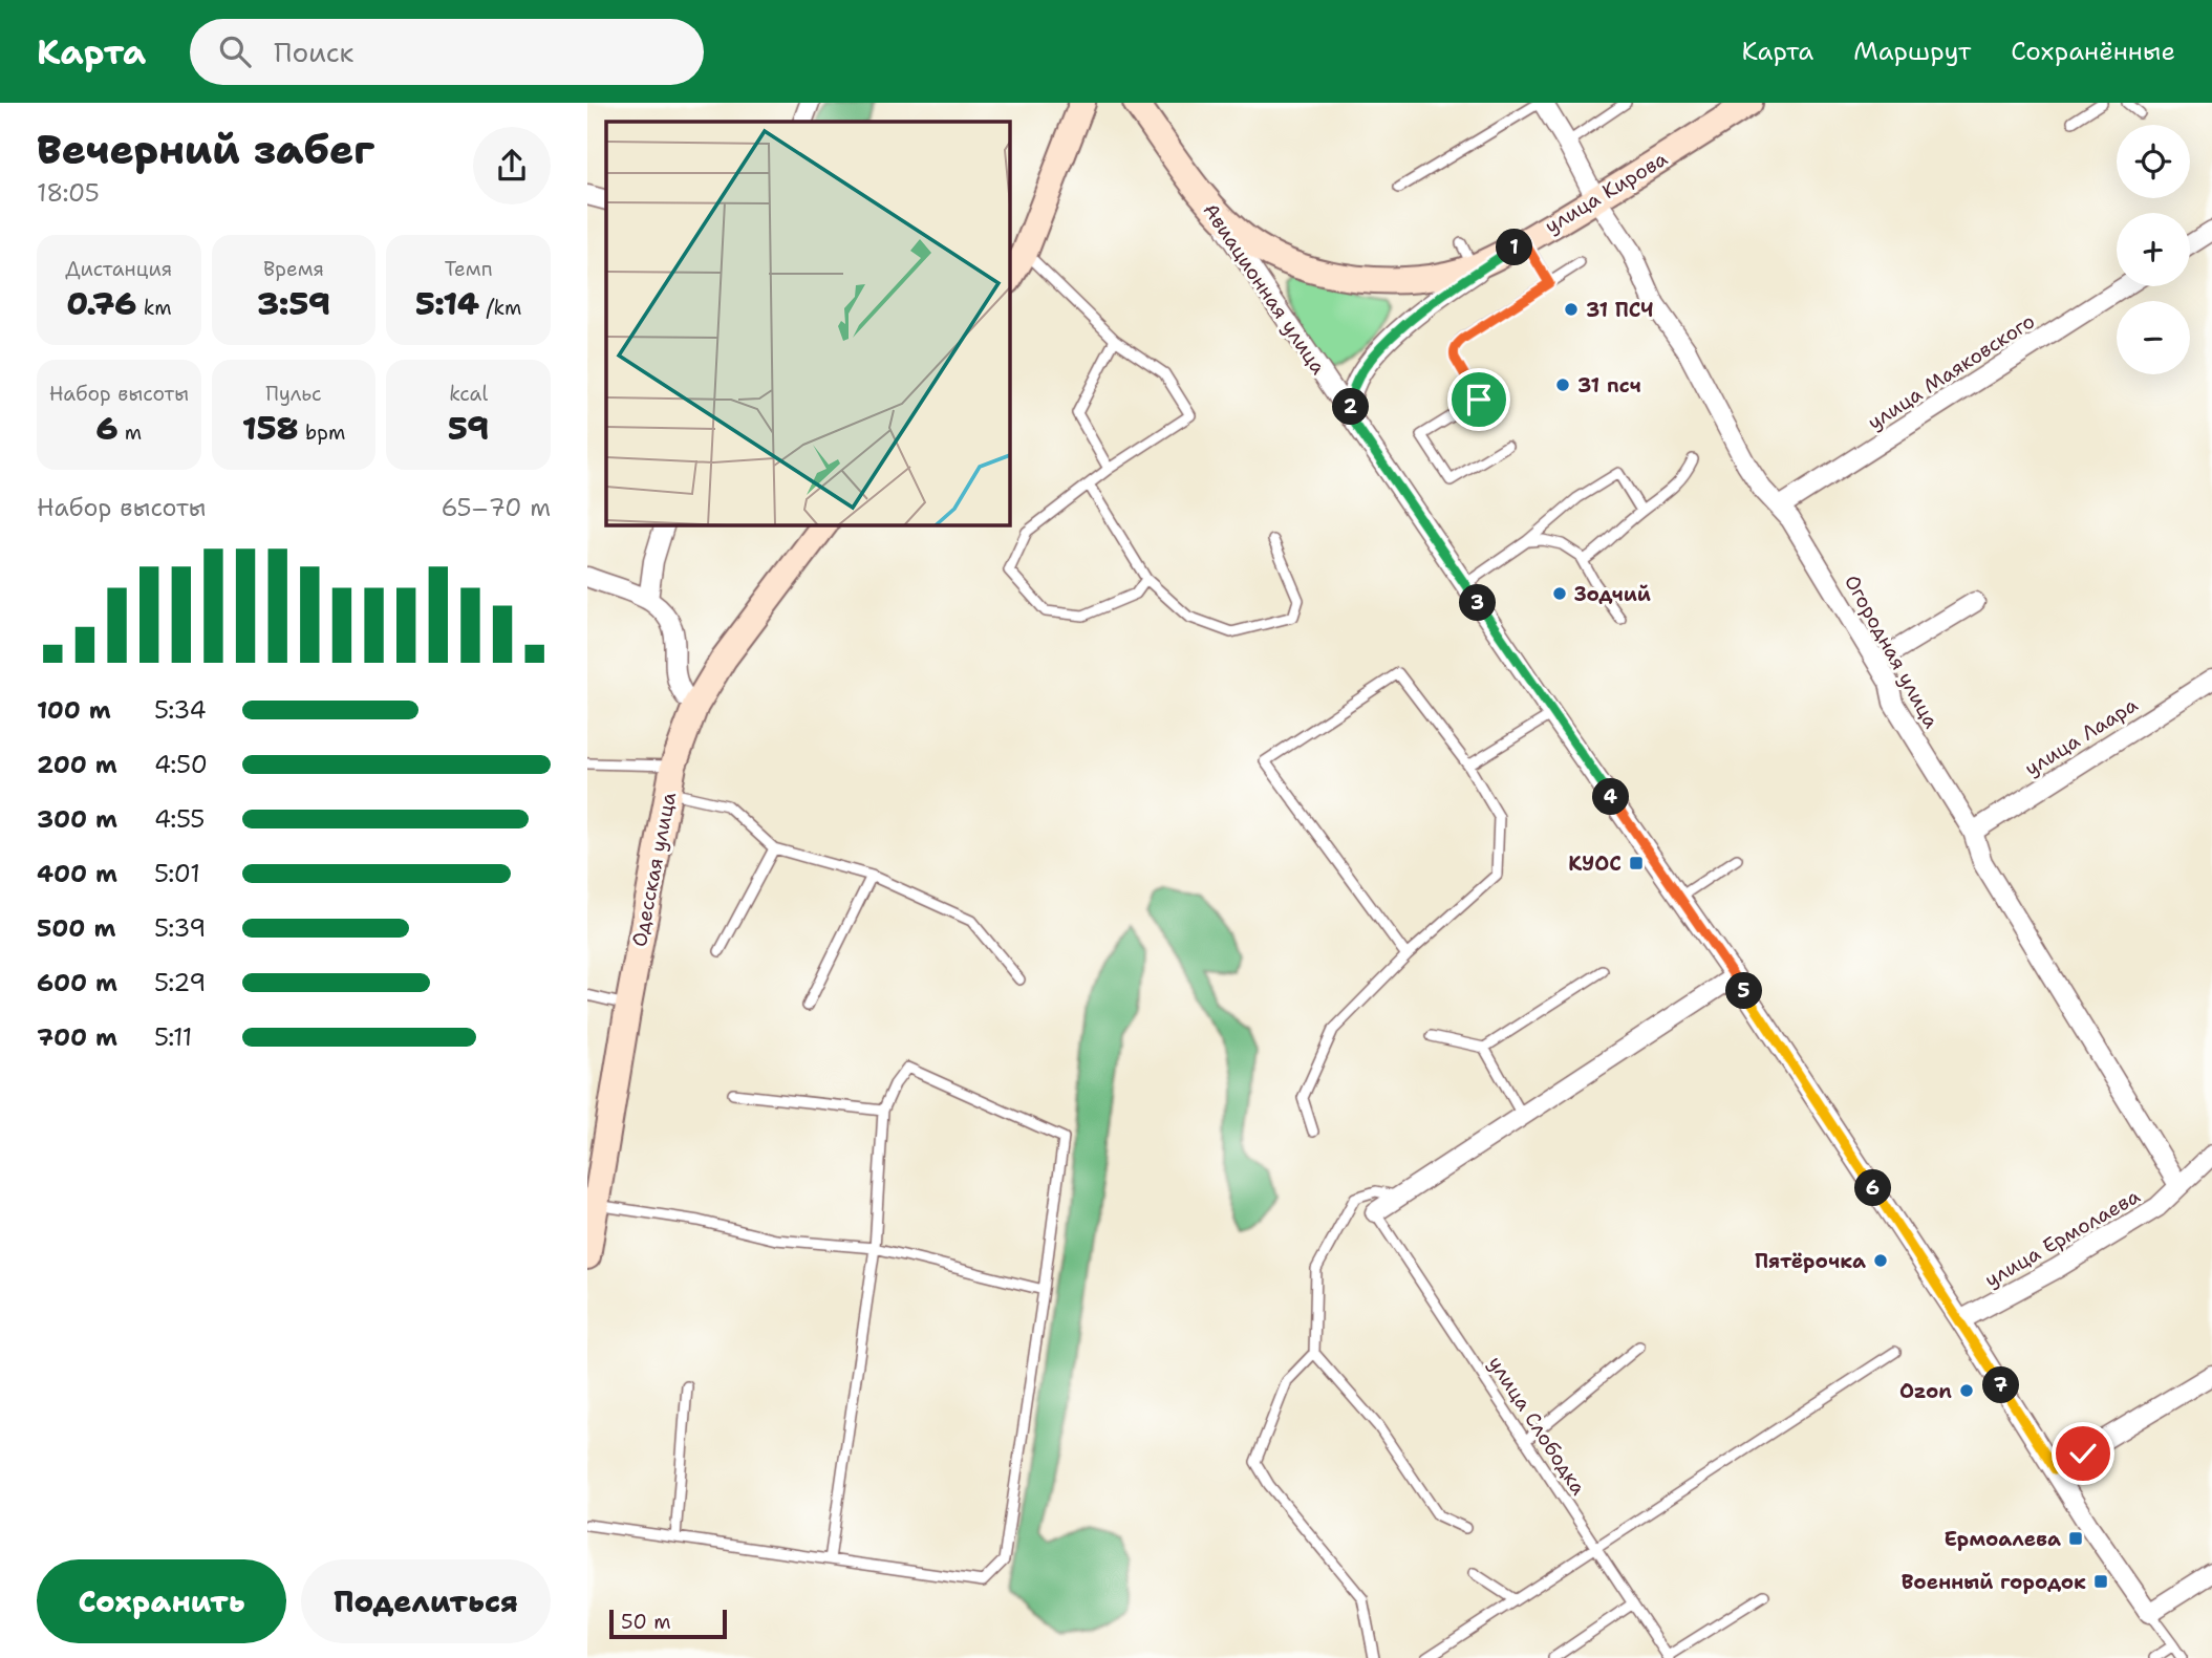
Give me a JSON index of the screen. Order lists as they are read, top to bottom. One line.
{"streets":{"main road":["улица Кирова","Авиационная улица","Одесская улица"],"street":["улица Маяковского","Огородная улица","улица Лаара","улица Ермолаева"],"lane":["улица Слободка"]},"crossings":[["улица Кирова","Авиационная улица"],["улица Кирова","Огородная улица"],["Авиационная улица","улица Ермолаева"],["улица Маяковского","Огородная улица"],["Огородная улица","улица Лаара"],["Огородная улица","улица Ермолаева"]],"places":{"other":["31 ПСЧ","31 псч","Зодчий","Пятёрочка","Ozon"],"transit":["КУОС","Ермоалева","Военный городок"]},"scale_bar":"50 m","page":{"header":"Карта","search":"Поиск","nav":["Карта","Маршрут","Сохранённые"],"heading":["Вечерний забег","18:05"],"map_buttons":["+","−"],"stats":[["Дистанция","0.76 km"],["Время","3:59"],["Темп","5:14 /km"],["Набор высоты","6 m"],["Пульс","158 bpm"],["kcal","59"]],"pins":["1","2","3","4","5","6","7"],"chart":["Набор высоты","65–70 m"],"list":[{"name":"100 m","note":"5:34"},{"name":"200 m","note":"4:50"},{"name":"300 m","note":"4:55"},{"name":"400 m","note":"5:01"},{"name":"500 m","note":"5:39"},{"name":"600 m","note":"5:29"},{"name":"700 m","note":"5:11"}],"buttons":["Сохранить","Поделиться"],"scale":"50 m"}}
